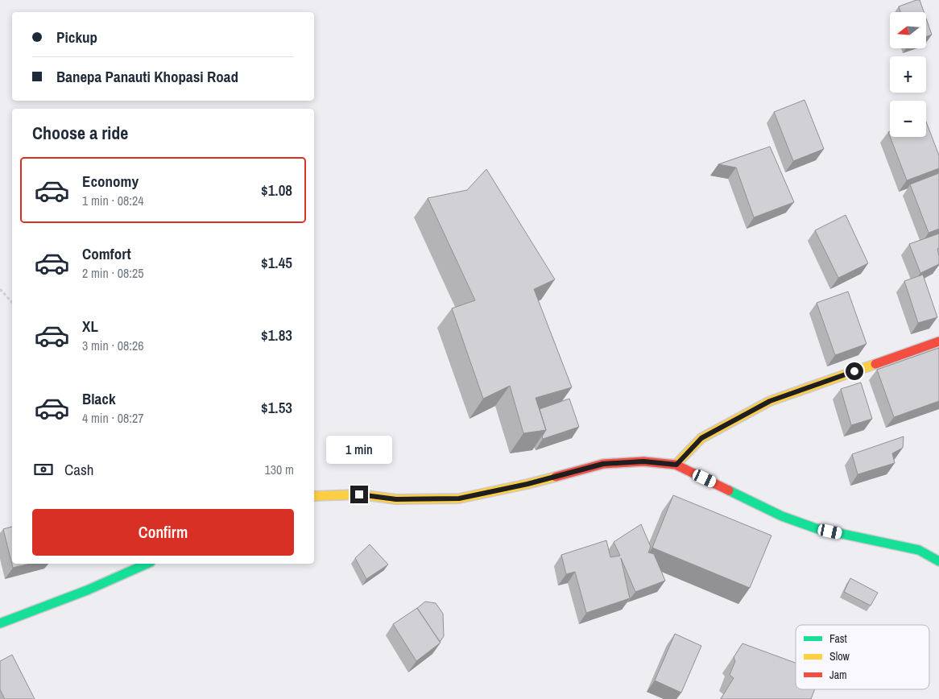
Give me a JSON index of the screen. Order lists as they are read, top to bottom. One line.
{"legend":["Fast","Slow","Jam"],"north":"left","page":{"map_buttons":["+","−"],"banner":["Pickup","Banepa Panauti Khopasi Road"],"heading":"Choose a ride","list":[{"name":"Economy","note":"1 min · 08:24","value":"$1.08"},{"name":"Comfort","note":"2 min · 08:25","value":"$1.45"},{"name":"XL","note":"3 min · 08:26","value":"$1.83"},{"name":"Black","note":"4 min · 08:27","value":"$1.53"}],"bubble":"1 min","pay":["Cash","130 m"],"buttons":"Confirm"}}
